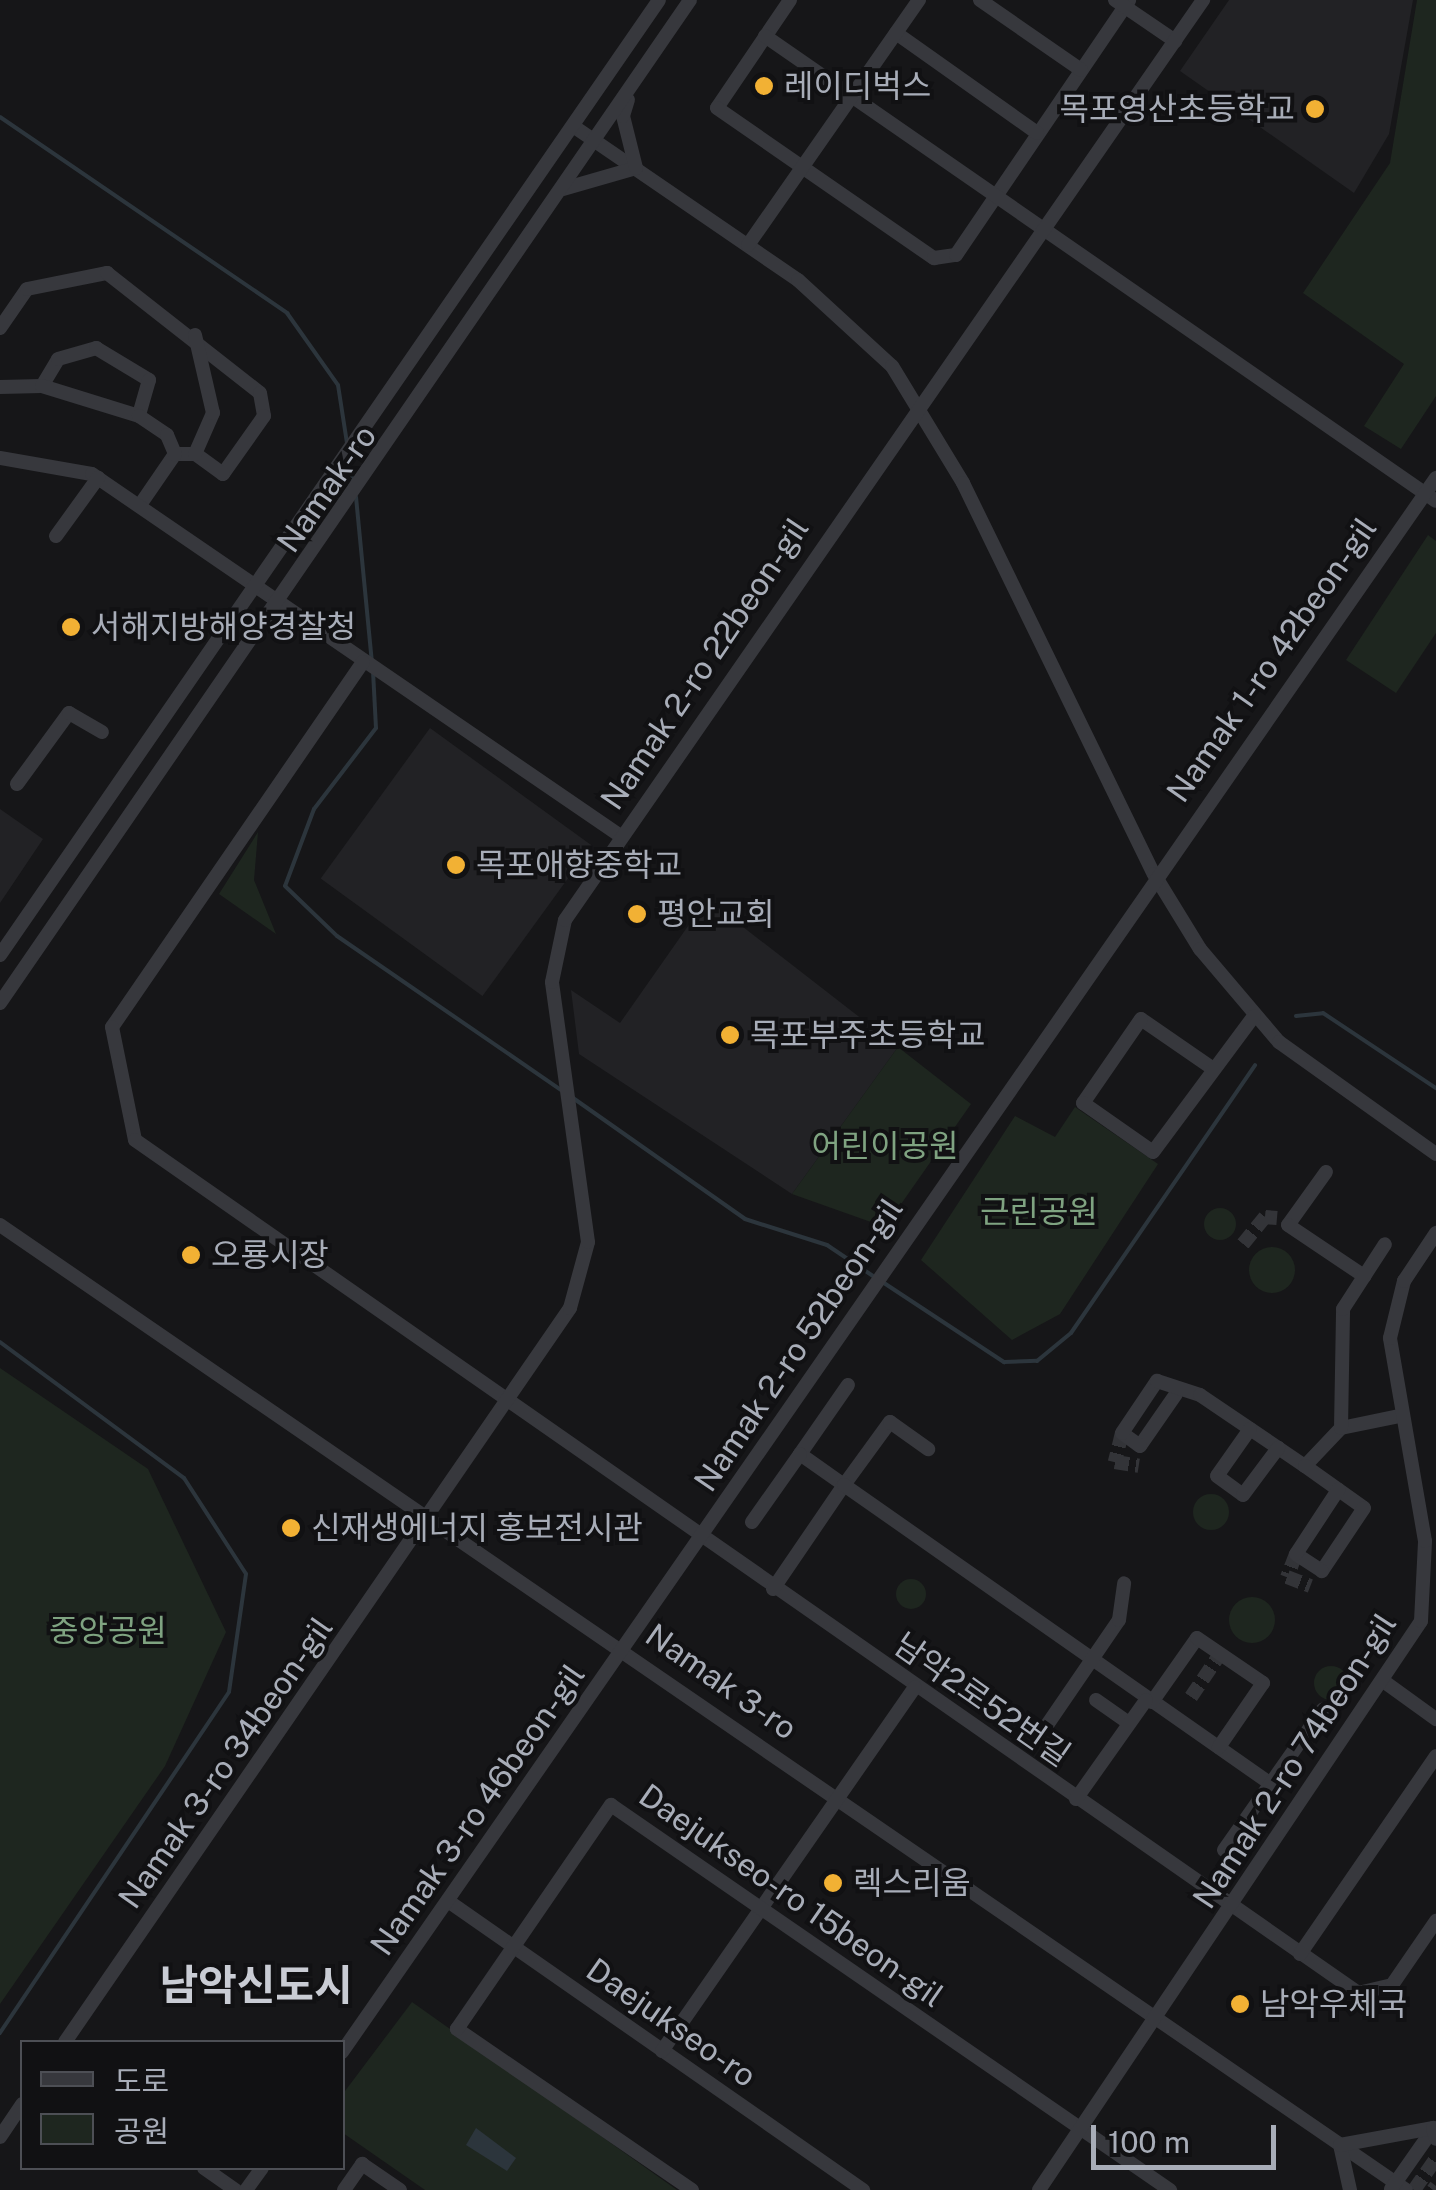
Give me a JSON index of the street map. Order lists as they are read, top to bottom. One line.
{"streets":{"street":["Namak-ro","Namak 1-ro 42beon-gil","Namak 2-ro 22beon-gil","Namak 2-ro 52beon-gil","Namak 3-ro","남악2로52번길","Namak 2-ro 74beon-gil","Namak 3-ro 34beon-gil","Namak 3-ro 46beon-gil","Daejukseo-ro 15beon-gil","Daejukseo-ro"]},"crossings":[["Namak 1-ro 42beon-gil","Namak 2-ro 52beon-gil"],["Namak 2-ro 22beon-gil","Namak 3-ro"],["Namak 2-ro 22beon-gil","남악2로52번길"],["Namak 2-ro 22beon-gil","Namak 3-ro 34beon-gil"],["Namak 2-ro 52beon-gil","Namak 3-ro"],["Namak 2-ro 52beon-gil","남악2로52번길"],["Namak 2-ro 52beon-gil","Namak 3-ro 46beon-gil"],["Namak 3-ro","Namak 2-ro 74beon-gil"],["Namak 3-ro","Namak 3-ro 34beon-gil"],["Namak 3-ro","Namak 3-ro 46beon-gil"],["남악2로52번길","Namak 2-ro 74beon-gil"],["Namak 2-ro 74beon-gil","Daejukseo-ro 15beon-gil"],["Namak 3-ro 46beon-gil","Daejukseo-ro"],["Daejukseo-ro 15beon-gil","Daejukseo-ro"]],"districts":["남악신도시"],"parks":["어린이공원","근린공원","중앙공원"],"places":["레이디벅스","목포영산초등학교","서해지방해양경찰청","목포애향중학교","평안교회","목포부주초등학교","오룡시장","신재생에너지 홍보전시관","렉스리움","남악우체국"],"legend":["도로","공원"],"scale_bar":"100 m"}
